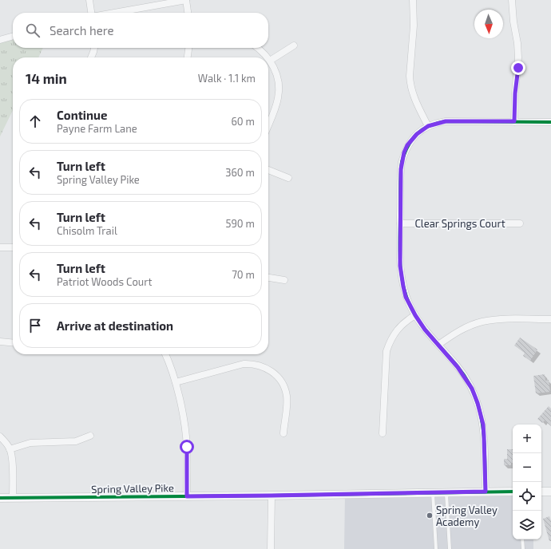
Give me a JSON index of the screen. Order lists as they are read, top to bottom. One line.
{"streets":{"street":["Clear Springs Court","Spring Valley Pike"]},"places":["Spring Valley Academy"],"north":"bottom","page":{"search":"Search here","heading":["14 min","Walk · 1.1 km"],"list":[["Continue","Payne Farm Lane","60 m"],["Turn left","Spring Valley Pike","360 m"],["Turn left","Chisolm Trail","590 m"],["Turn left","Patriot Woods Court","70 m"],"Arrive at destination"],"map_buttons":["+","−"]}}
